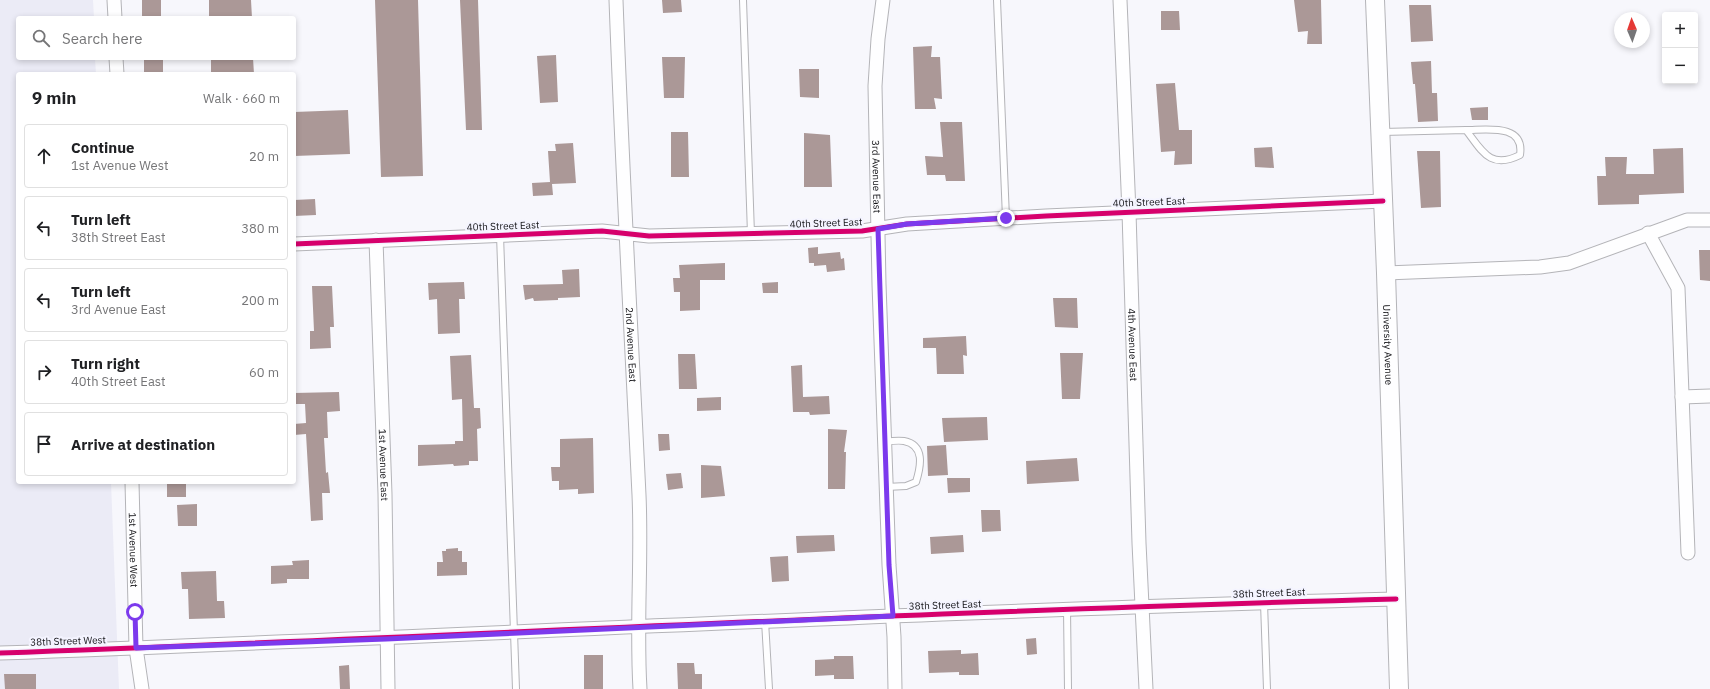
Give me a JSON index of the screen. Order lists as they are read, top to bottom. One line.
{"streets":{"street":["3rd Avenue East","40th Street East","2nd Avenue East","University Avenue","4th Avenue East","1st Avenue East","1st Avenue West","38th Street East","38th Street West"]},"crossings":[["3rd Avenue East","40th Street East"],["3rd Avenue East","38th Street East"],["40th Street East","2nd Avenue East"],["40th Street East","University Avenue"],["40th Street East","4th Avenue East"],["40th Street East","1st Avenue East"],["2nd Avenue East","38th Street East"],["University Avenue","38th Street East"],["4th Avenue East","38th Street East"],["1st Avenue East","38th Street East"],["1st Avenue West","38th Street East"],["1st Avenue West","38th Street West"],["38th Street East","38th Street West"]],"north":"top","page":{"map_buttons":["+","−"],"search":"Search here","heading":["9 min","Walk · 660 m"],"list":[["Continue","1st Avenue West","20 m"],["Turn left","38th Street East","380 m"],["Turn left","3rd Avenue East","200 m"],["Turn right","40th Street East","60 m"],"Arrive at destination"]}}
